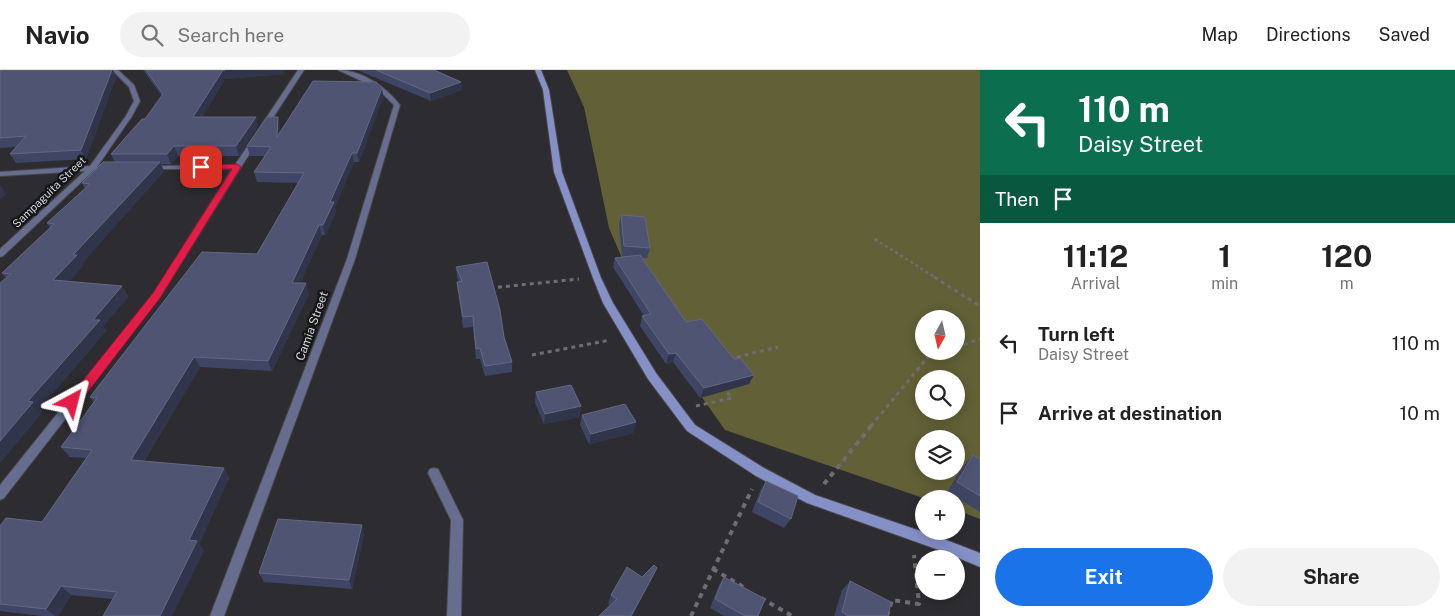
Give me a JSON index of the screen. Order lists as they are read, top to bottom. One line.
{"streets":{"street":["Sampaguita Street","Camia Street"]},"north":"bottom","page":{"header":"Navio","search":"Search here","nav":["Map","Directions","Saved"],"turn":["110 m","Daisy Street"],"then":"Then","eta":["11:12","Arrival","1","min","120","m"],"list":[{"name":"Turn left","note":"Daisy Street","value":"110 m"},{"name":"Arrive at destination","value":"10 m"}],"map_buttons":["+","−"],"buttons":["Exit","Share"]}}
